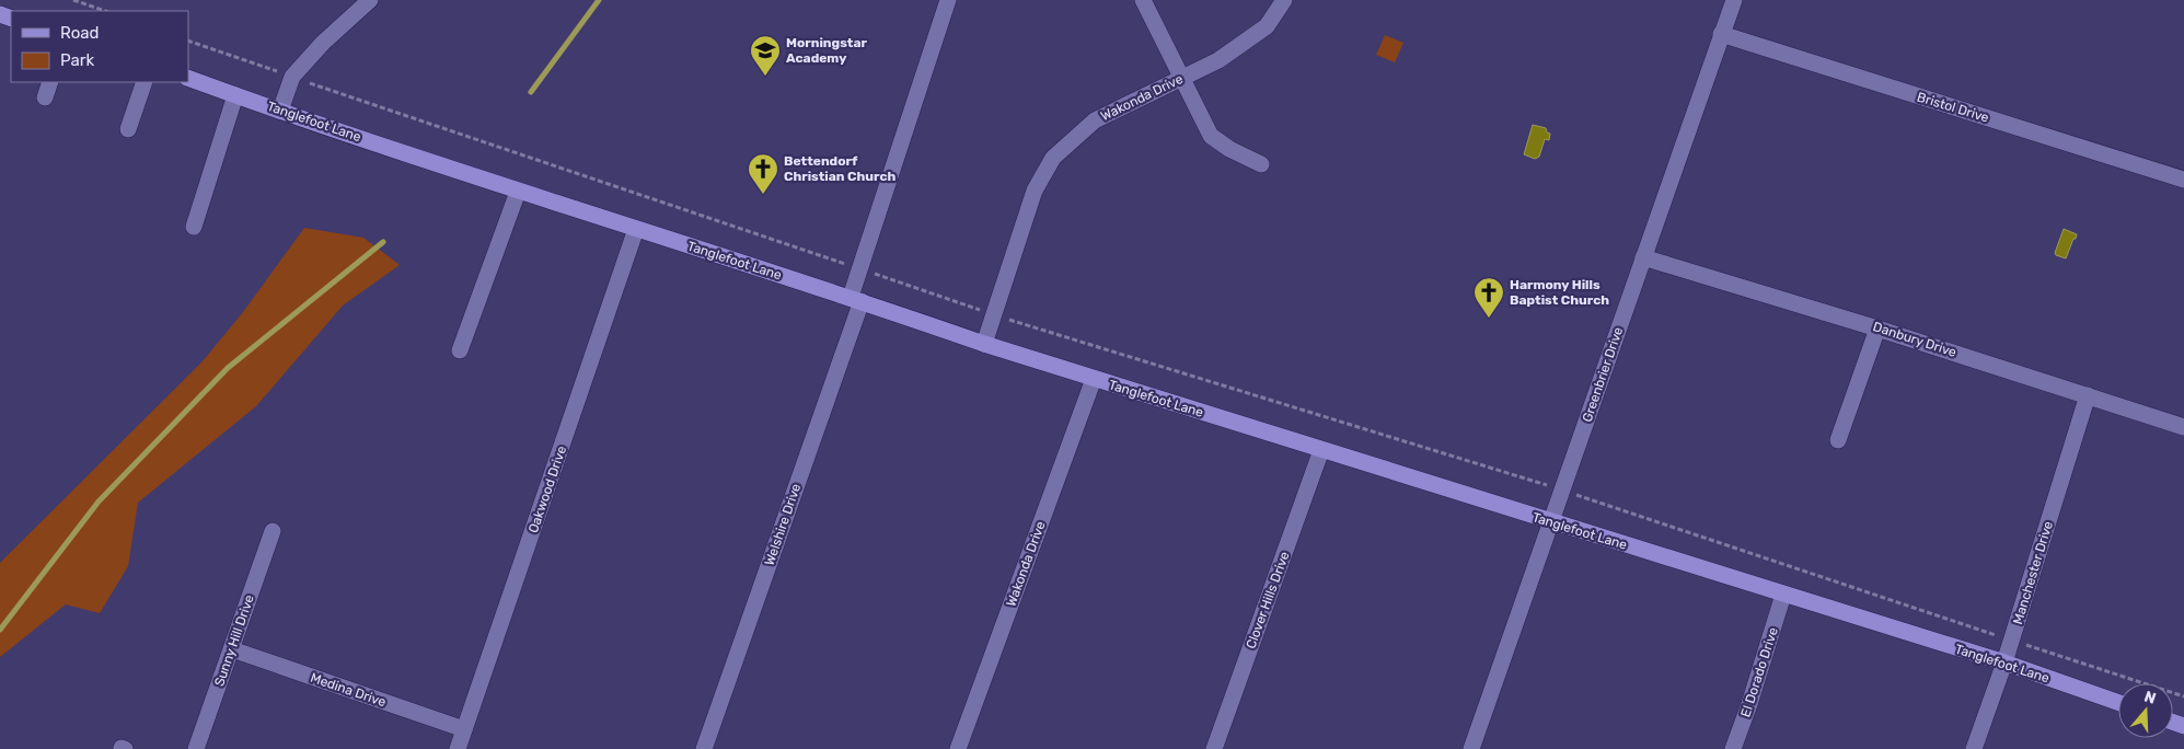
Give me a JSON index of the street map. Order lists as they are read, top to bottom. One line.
{"streets":{"main road":["Tanglefoot Lane"],"street":["Wakonda Drive","Bristol Drive","Danbury Drive","Greenbrier Drive","Oakwood Drive","Welshire Drive","Manchester Drive","Clover Hills Drive","Sunny Hill Drive","El Dorado Drive","Medina Drive"]},"crossings":[["Wakonda Drive","Tanglefoot Lane"],["Bristol Drive","Greenbrier Drive"],["Tanglefoot Lane","Greenbrier Drive"],["Tanglefoot Lane","Oakwood Drive"],["Tanglefoot Lane","Welshire Drive"],["Tanglefoot Lane","Manchester Drive"],["Tanglefoot Lane","Clover Hills Drive"],["Tanglefoot Lane","El Dorado Drive"],["Danbury Drive","Greenbrier Drive"],["Danbury Drive","Manchester Drive"],["Oakwood Drive","Medina Drive"],["Sunny Hill Drive","Medina Drive"]],"places":{"school or university":["Morningstar Academy"],"church":["Bettendorf Christian Church","Harmony Hills Baptist Church"]},"legend":["Road","Park"],"north":"top"}
